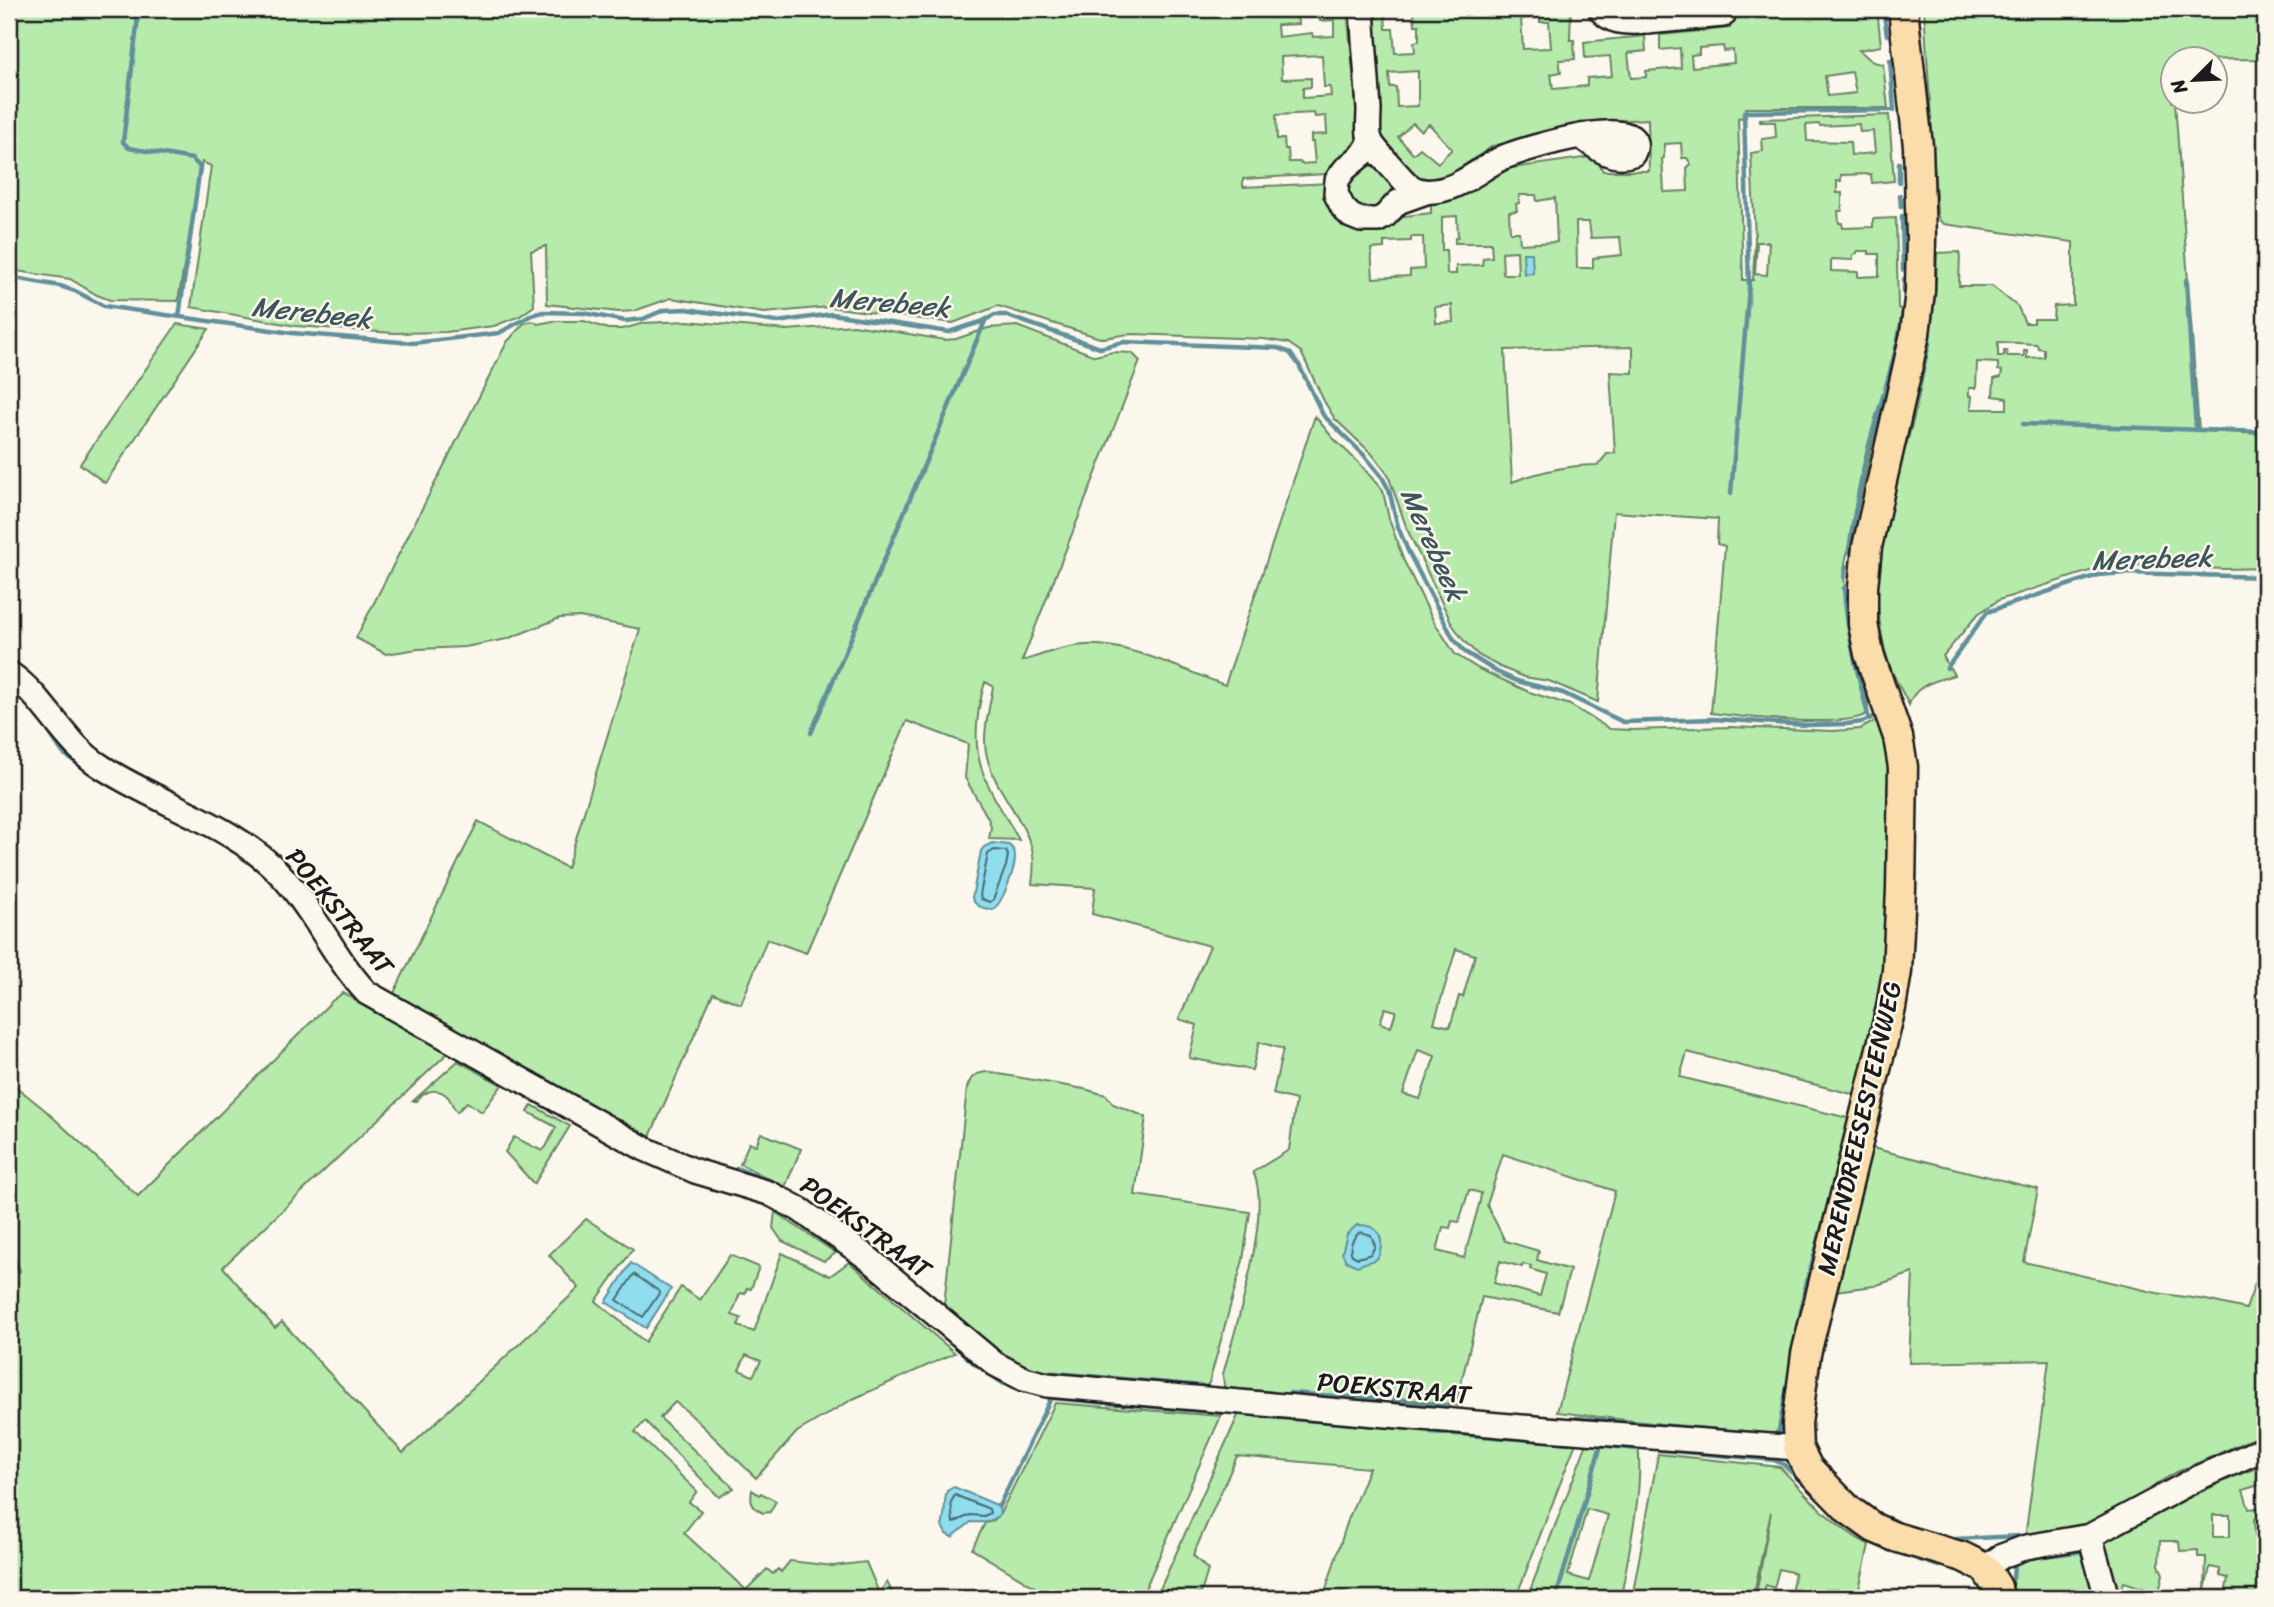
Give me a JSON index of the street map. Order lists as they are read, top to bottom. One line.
{"streets":{"main road":["MERENDREESESTEENWEG"],"street":["POEKSTRAAT"]},"crossings":[["POEKSTRAAT","MERENDREESESTEENWEG"]],"water":["Merebeek"],"north":"bottom left"}
